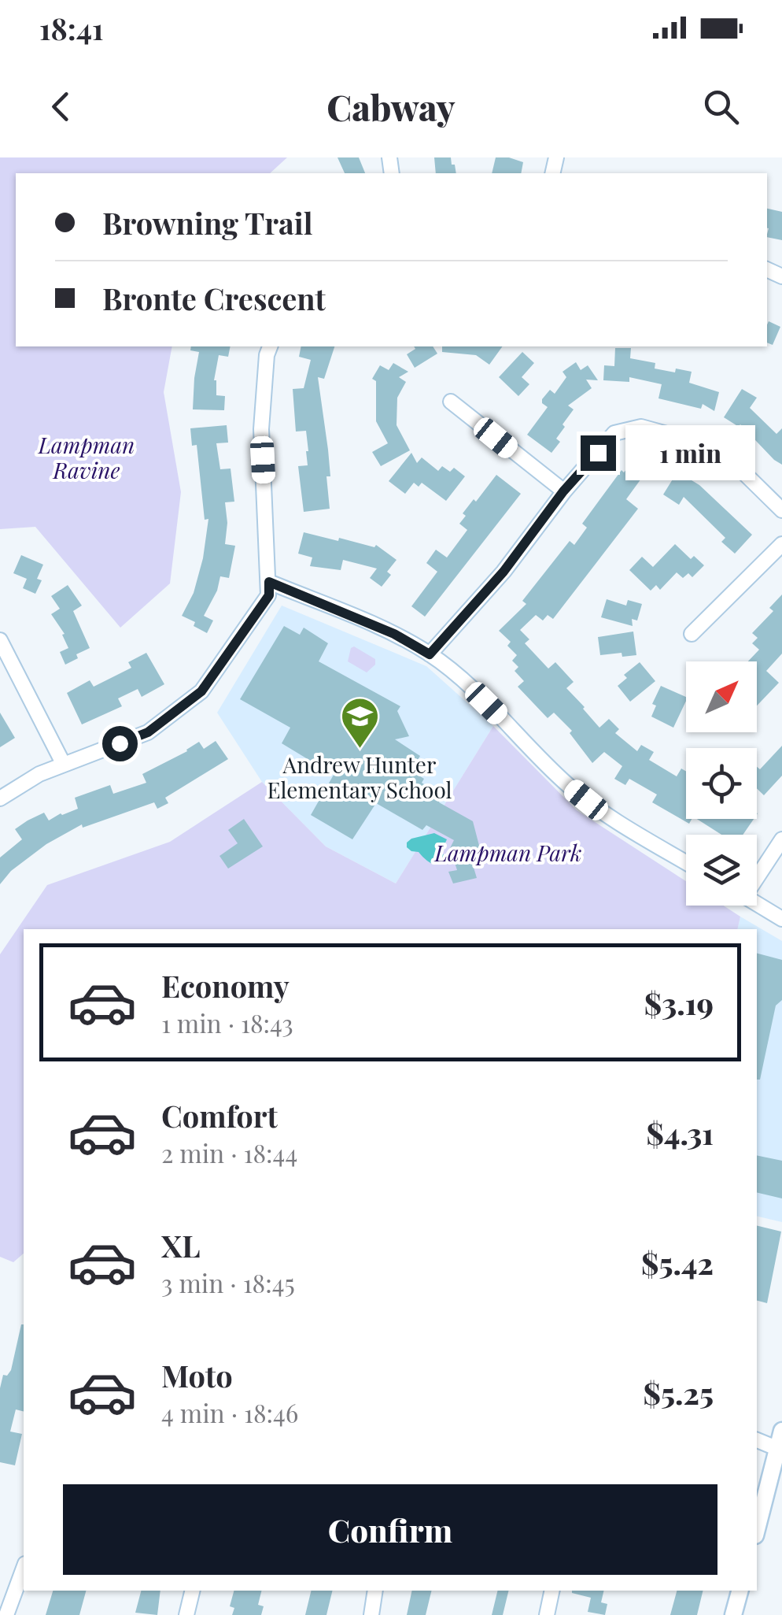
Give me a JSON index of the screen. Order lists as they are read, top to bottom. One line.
{"parks":["Lampman Ravine","Lampman Park"],"places":{"school or university":["Andrew Hunter Elementary School"]},"north":"top right","page":{"status":"18:41","header":"Cabway","banner":["Browning Trail","Bronte Crescent"],"bubble":"1 min","list":[{"name":"Economy","note":"1 min · 18:43","value":"$3.19"},{"name":"Comfort","note":"2 min · 18:44","value":"$4.31"},{"name":"XL","note":"3 min · 18:45","value":"$5.42"},{"name":"Moto","note":"4 min · 18:46","value":"$5.25"}],"buttons":"Confirm"}}
